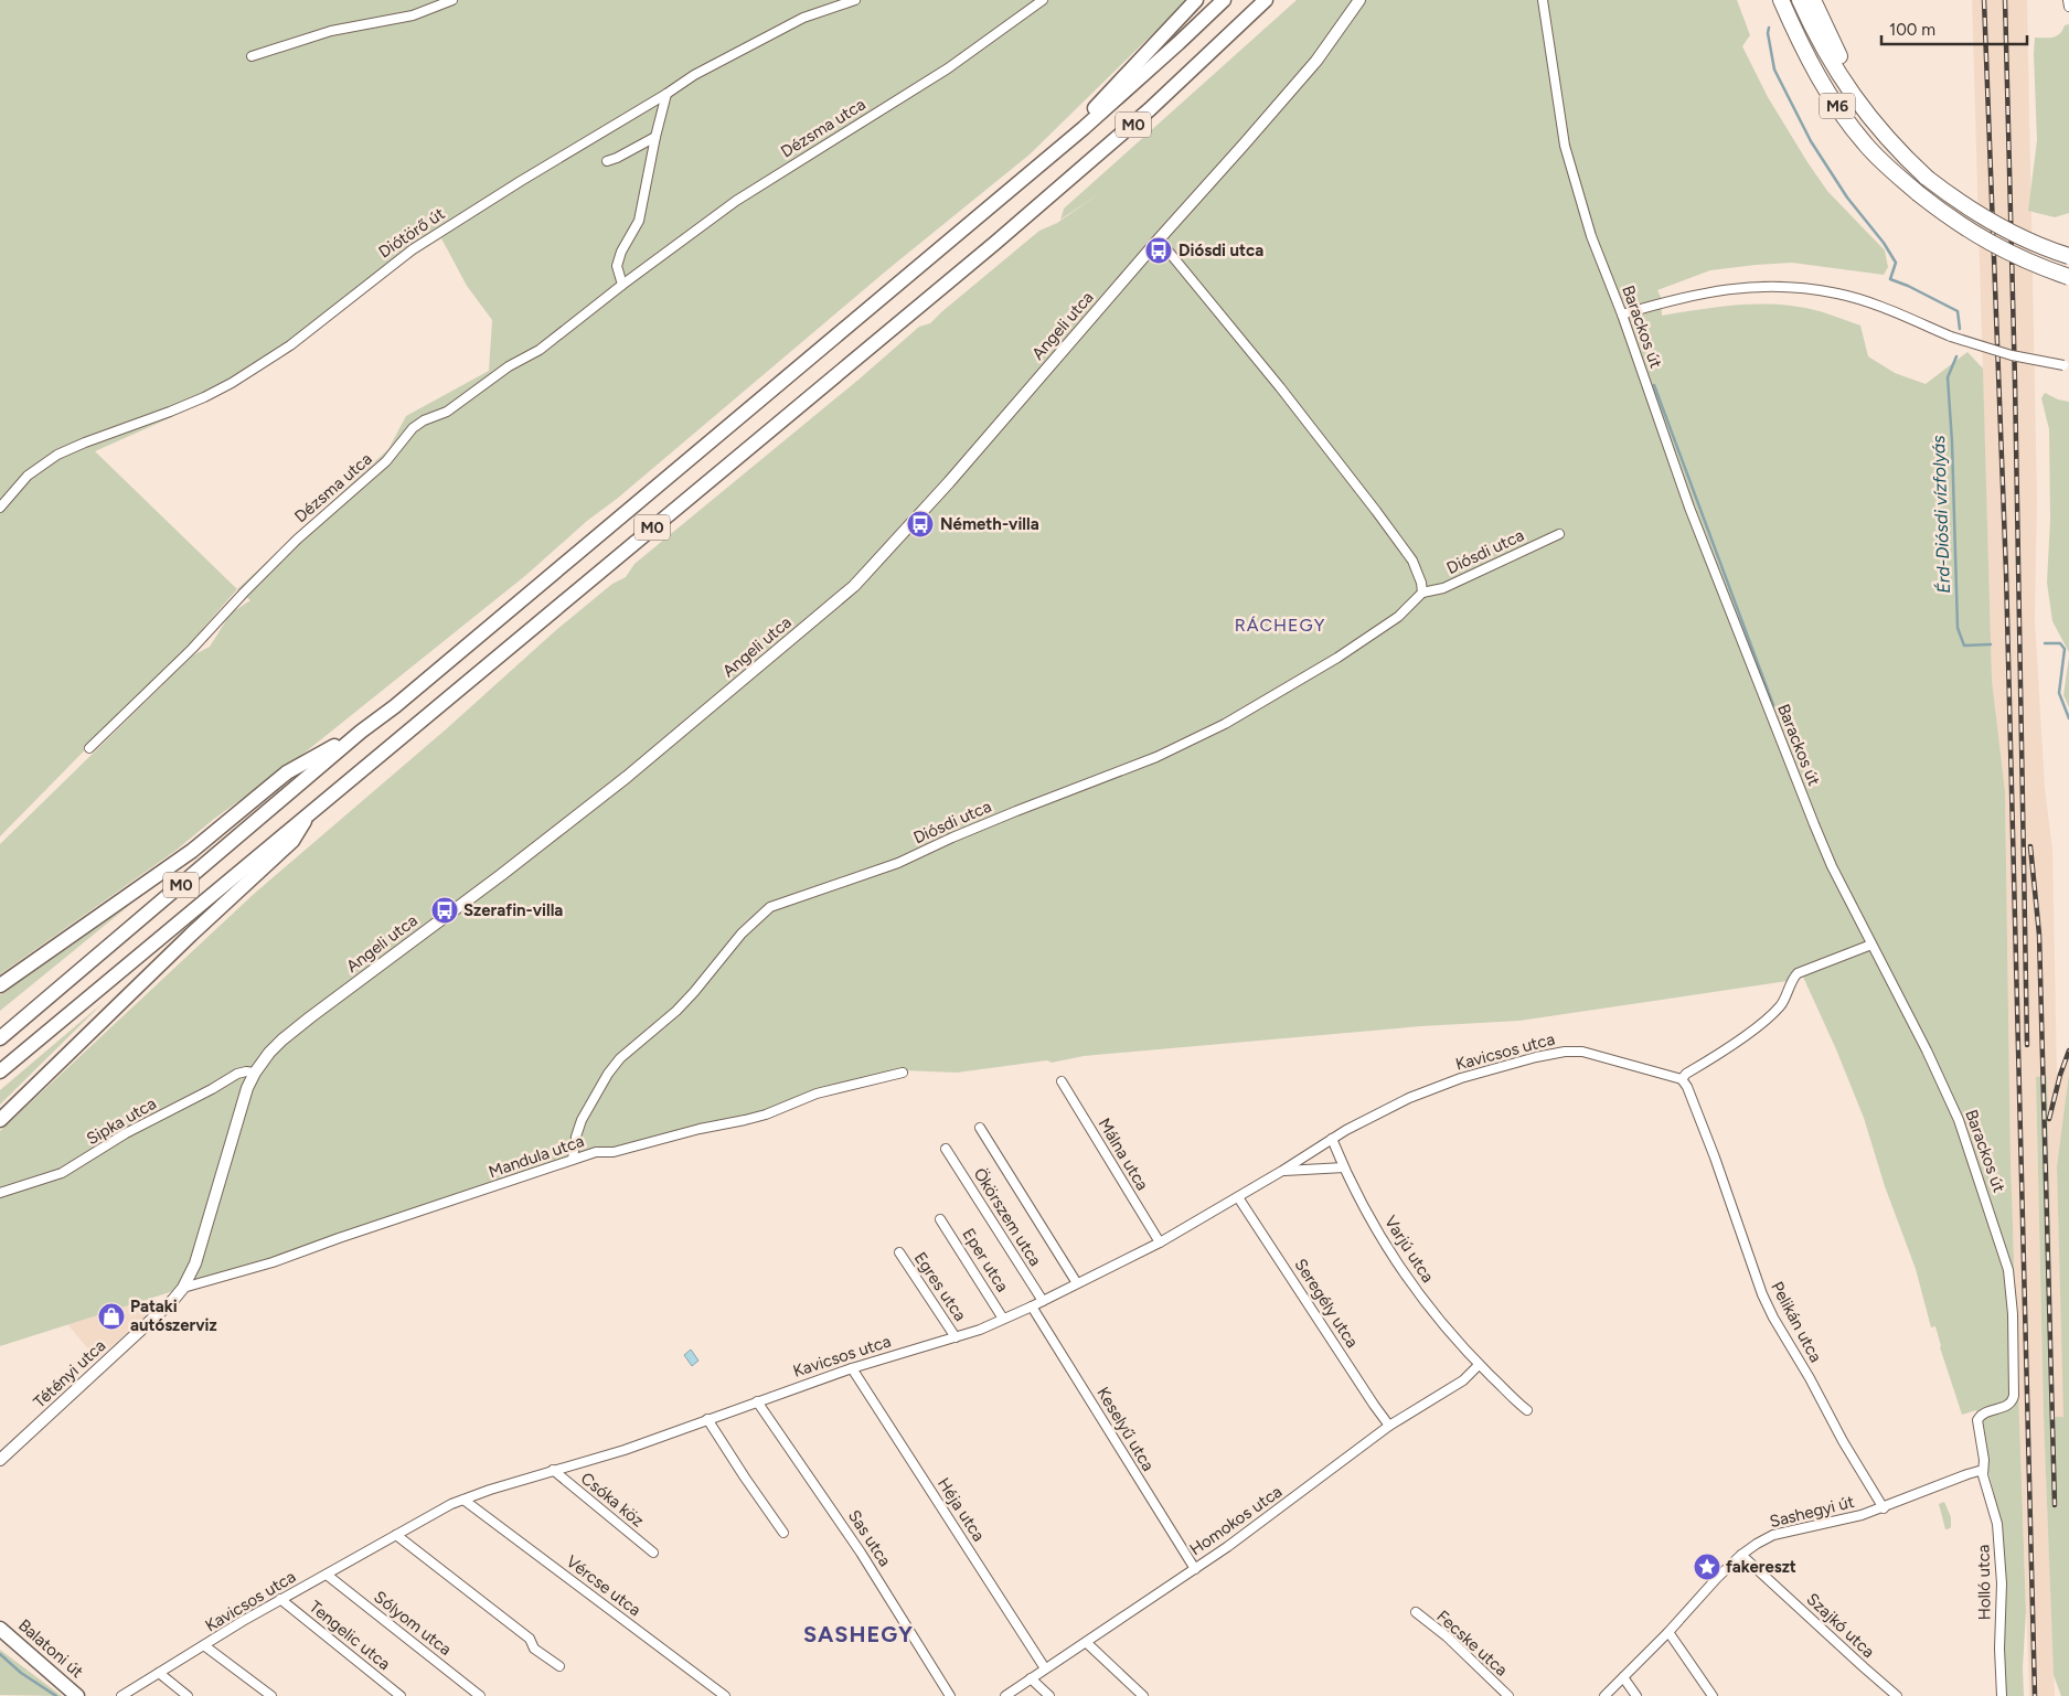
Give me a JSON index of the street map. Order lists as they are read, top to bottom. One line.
{"streets":{"highway":["M6"],"main road":["M0","Balatoni út"],"street":["Dézsma utca","Diótörő út","Angeli utca","Barackos út","Diósdi utca","Kavicsos utca","Sipka utca","Málna utca","Mandula utca","Ökörszem utca","Varjú utca","Eper utca","Egres utca","Seregély utca","Pelikán utca","Tétényi utca","Keselyű utca","Csóka köz","Héja utca","Sashegyi út","Homokos utca","Sas utca","Holló utca","Vércse utca","Sólyom utca","Szajkó utca","Tengelic utca","Fecske utca"]},"crossings":[["Angeli utca","Sipka utca"],["Angeli utca","Mandula utca"],["Angeli utca","Tétényi utca"],["Barackos út","Sashegyi út"],["Barackos út","Holló utca"],["Diósdi utca","Mandula utca"],["Kavicsos utca","Málna utca"],["Kavicsos utca","Ökörszem utca"],["Kavicsos utca","Varjú utca"],["Kavicsos utca","Eper utca"],["Kavicsos utca","Egres utca"],["Kavicsos utca","Seregély utca"],["Kavicsos utca","Pelikán utca"],["Kavicsos utca","Keselyű utca"],["Kavicsos utca","Csóka köz"],["Kavicsos utca","Héja utca"],["Kavicsos utca","Sas utca"],["Kavicsos utca","Vércse utca"],["Kavicsos utca","Sólyom utca"],["Kavicsos utca","Tengelic utca"],["Mandula utca","Tétényi utca"],["Varjú utca","Homokos utca"],["Seregély utca","Homokos utca"],["Pelikán utca","Sashegyi út"],["Keselyű utca","Homokos utca"],["Héja utca","Homokos utca"],["Sashegyi út","Holló utca"],["Sashegyi út","Szajkó utca"]],"districts":["RÁCHEGY","SASHEGY"],"water":["Érd-Diósdi vízfolyás"],"places":{"bus stop":["Diósdi utca","Németh-villa","Szerafin-villa"],"shop":["Pataki autószerviz"],"place":["fakereszt"]},"scale_bar":"100 m"}
